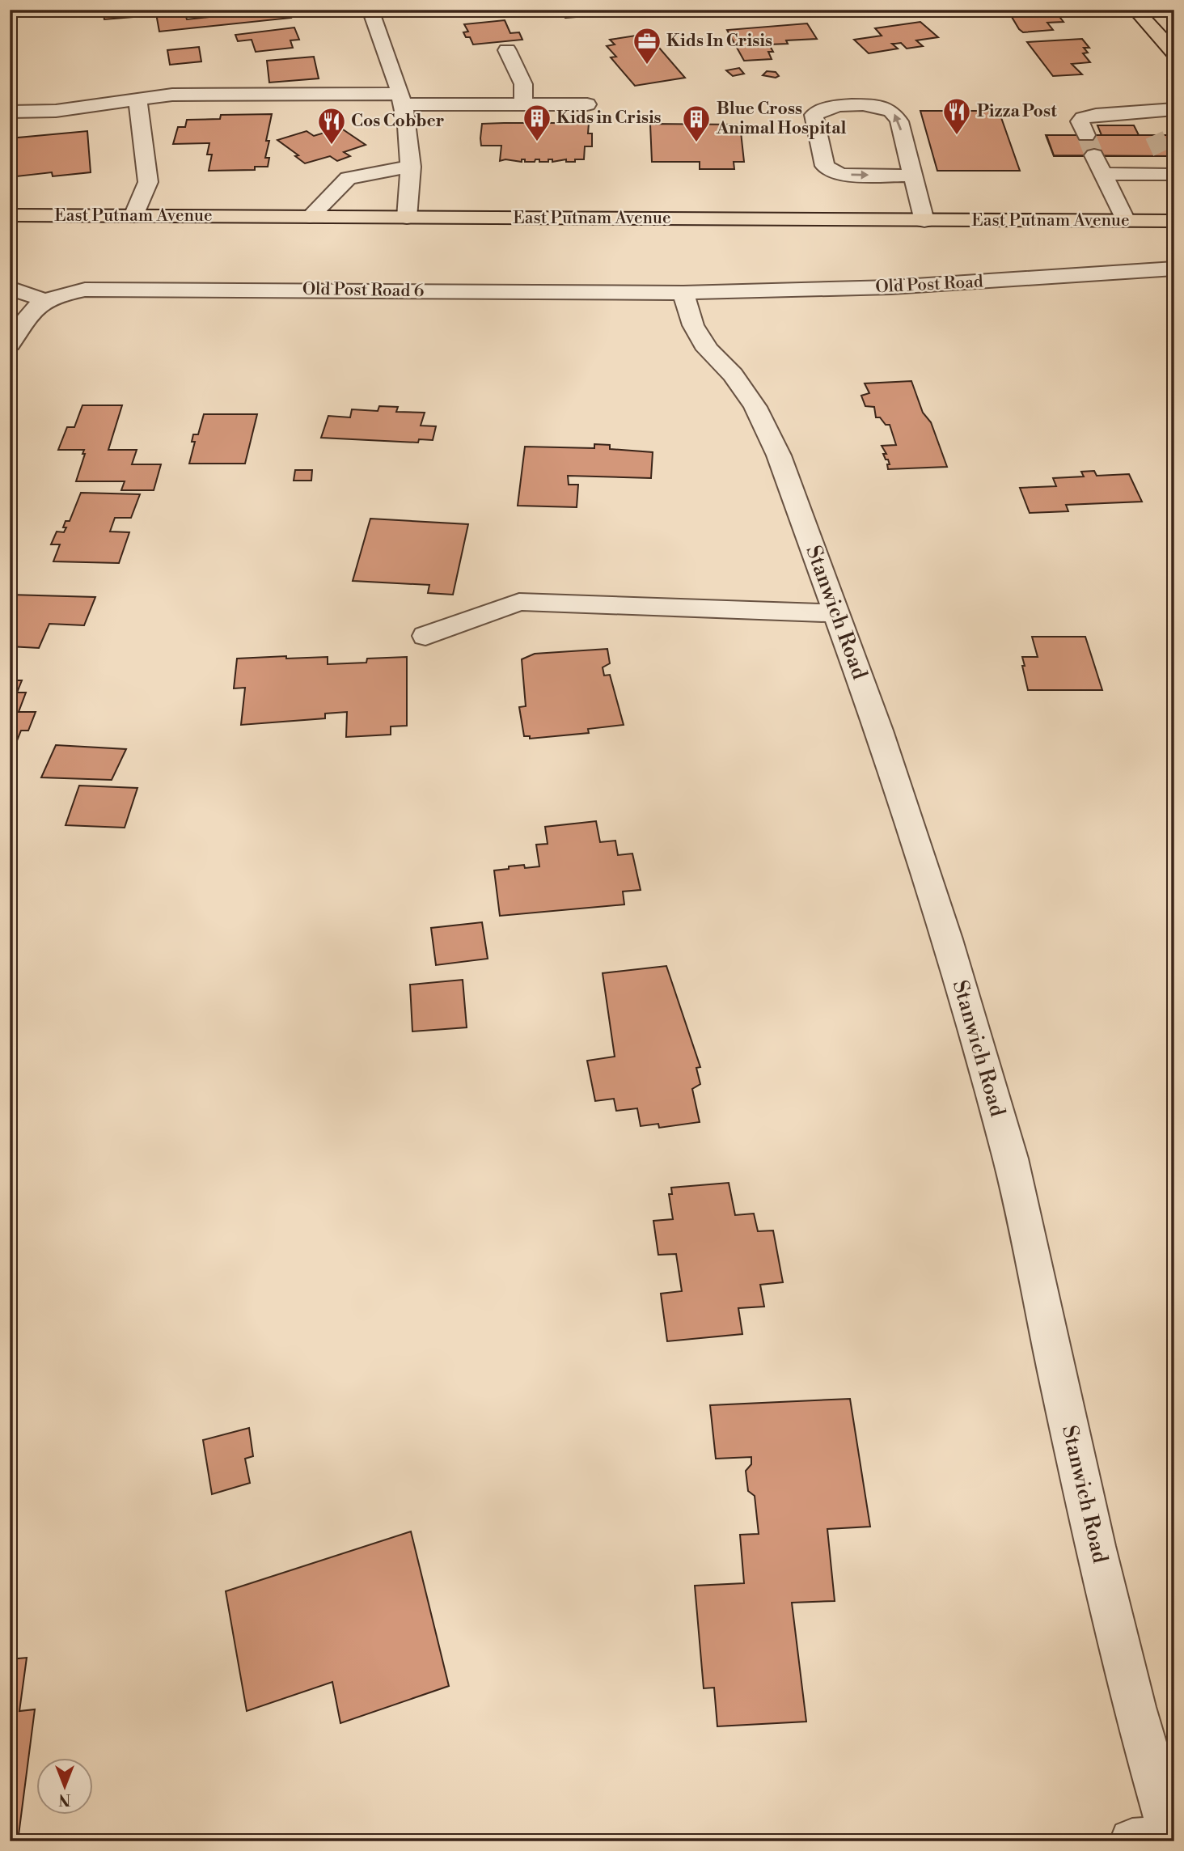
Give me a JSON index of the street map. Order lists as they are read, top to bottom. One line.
{"streets":{"main road":["East Putnam Avenue"],"street":["Old Post Road","Old Post Road 6","Stanwich Road"]},"crossings":[["Old Post Road","Old Post Road 6"],["Old Post Road","Stanwich Road"],["Old Post Road 6","Stanwich Road"]],"places":{"office":["Kids In Crisis"],"restaurant":["Pizza Post","Cos Cobber"],"building":["Kids in Crisis","Blue Cross Animal Hospital"]},"north":"bottom"}
